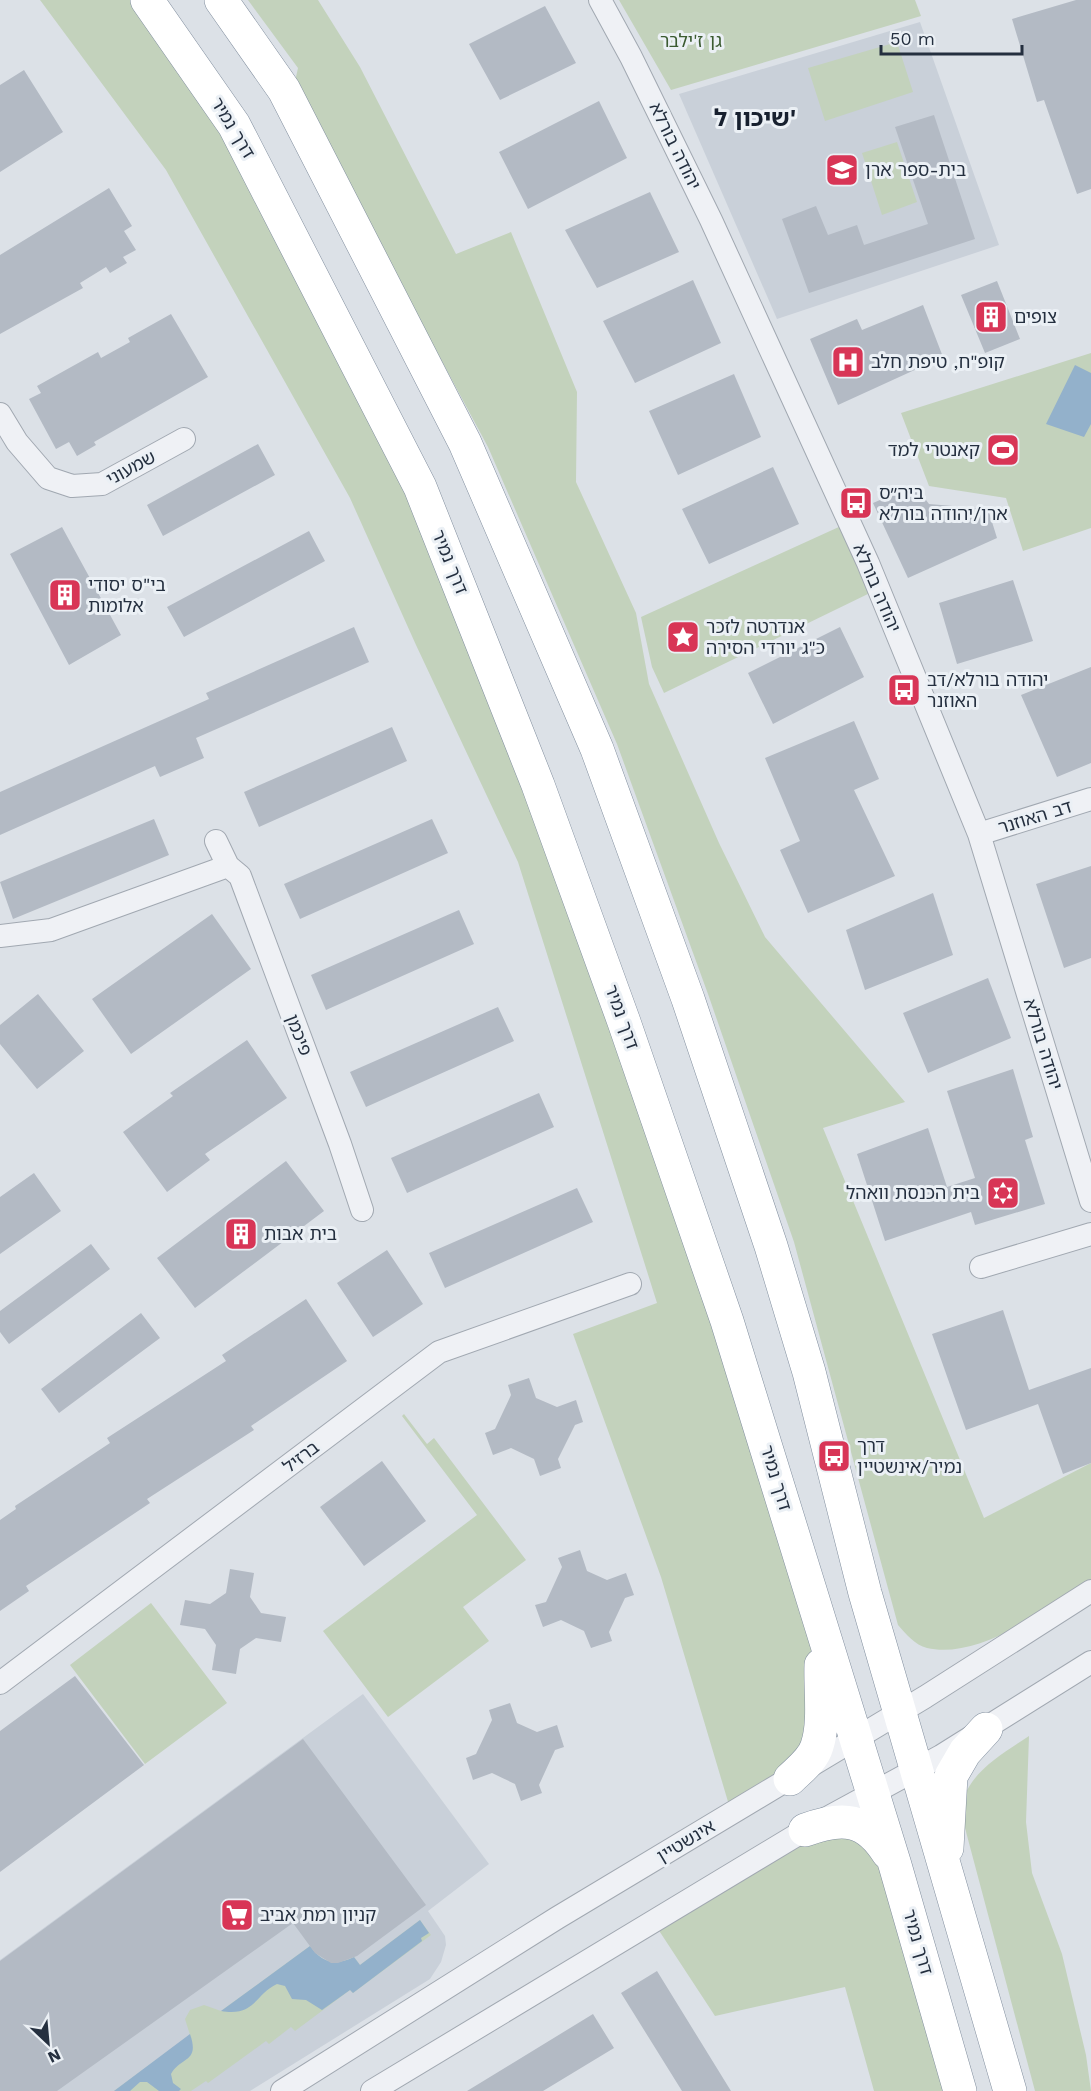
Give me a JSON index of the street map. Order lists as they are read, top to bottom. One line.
{"streets":{"highway":["דרך נמיר"],"street":["יהודה בורלא","שמעוני","דב האוזנר","פיכמן","ברזיל","אינשטיין"]},"crossings":[["דרך נמיר","אינשטיין"],["יהודה בורלא","דב האוזנר"]],"districts":["שיכון ל'"],"parks":["גן ז'ילבר"],"places":{"school or university":["בית-ספר ארן"],"building":["צופים","בי\"ס יסודי אלומות","בית אבות"],"hospital":["קופ\"ח, טיפת חלב"],"sports":["קאנטרי למד"],"bus stop":["ביה״ס ארן/יהודה בורלא","יהודה בורלא/דב האוזנר","דרך נמיר/אינשטיין"],"place":["אנדרטה לזכר כ\"ג יורדי הסירה"],"synagogue":["בית הכנסת וואהל"],"supermarket":["קניון רמת אביב"]},"scale_bar":"50 m","north":"bottom right"}
